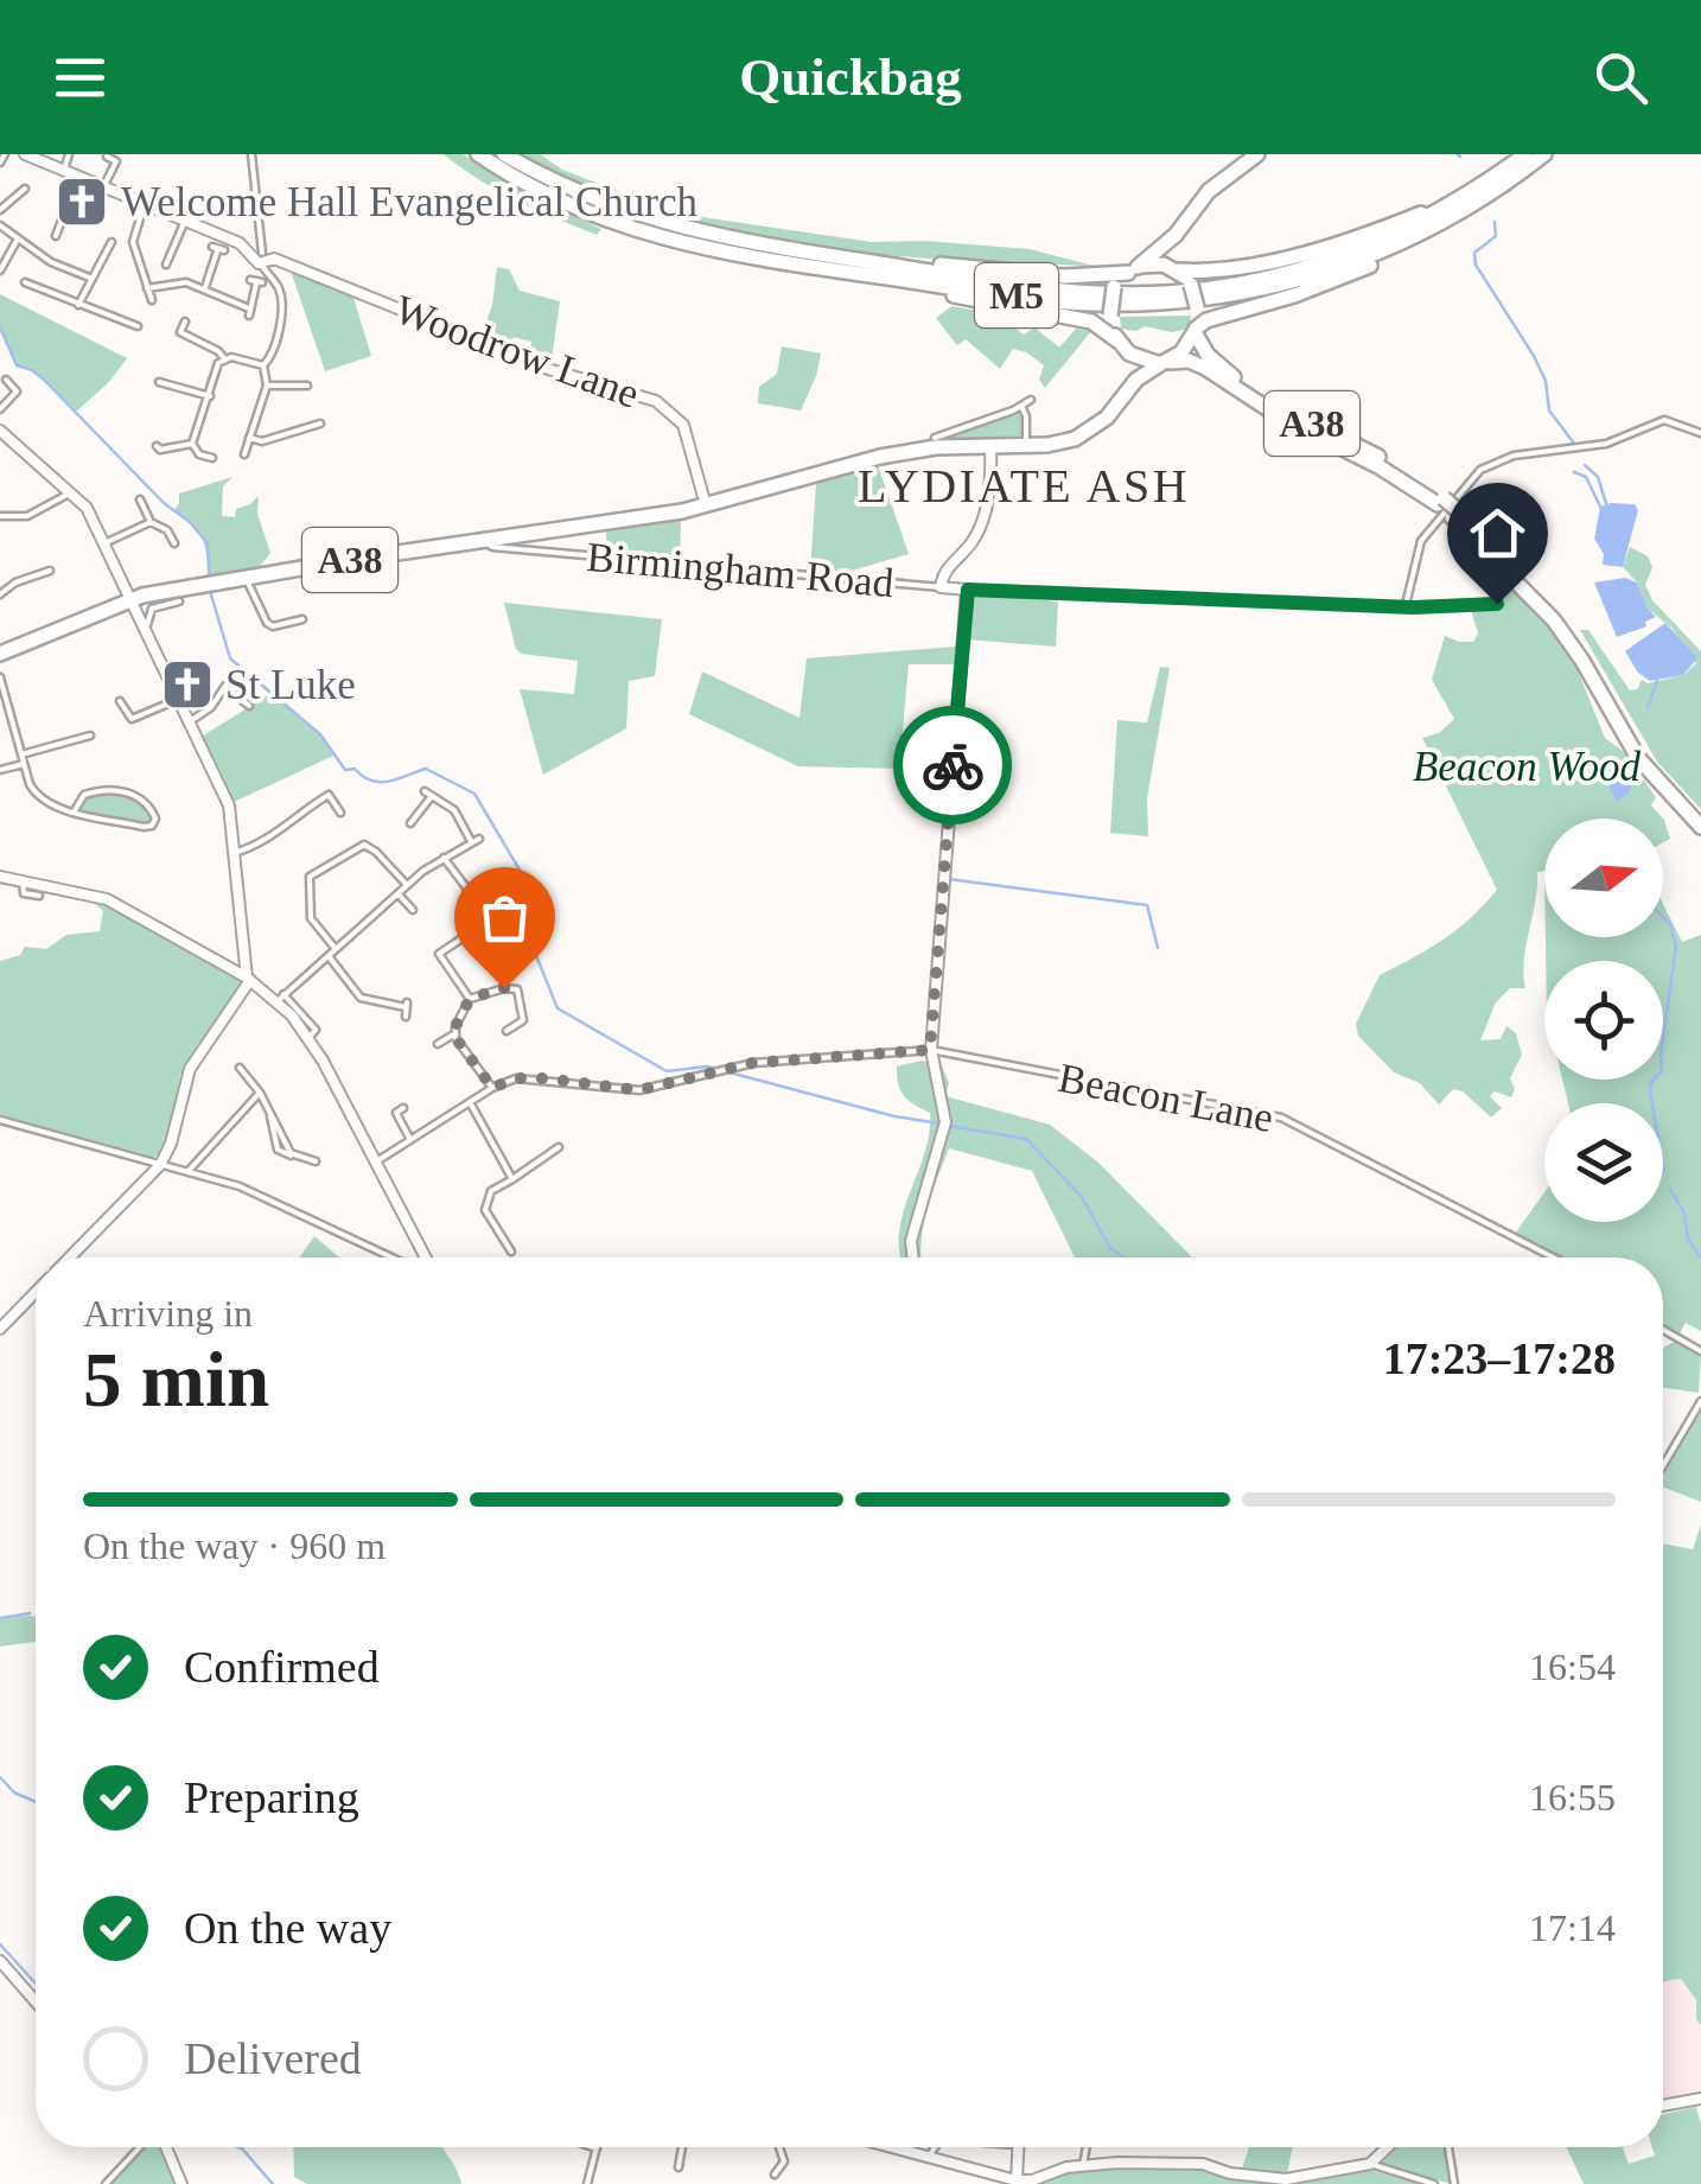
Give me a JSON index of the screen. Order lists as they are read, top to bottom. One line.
{"streets":{"highway":["M5","A38","Birmingham Road"],"street":["Woodrow Lane","Beacon Lane"]},"crossings":[["Woodrow Lane","A38"],["A38","Birmingham Road"]],"districts":["LYDIATE ASH"],"parks":["Beacon Wood"],"places":{"church":["Welcome Hall Evangelical Church","St Luke"]},"north":"right","page":{"header":"Quickbag","heading":["5 min","Arriving in","17:23–17:28"],"bar":"On the way · 960 m","list":[["Confirmed","16:54"],["Preparing","16:55"],["On the way","17:14"],"Delivered"]}}
